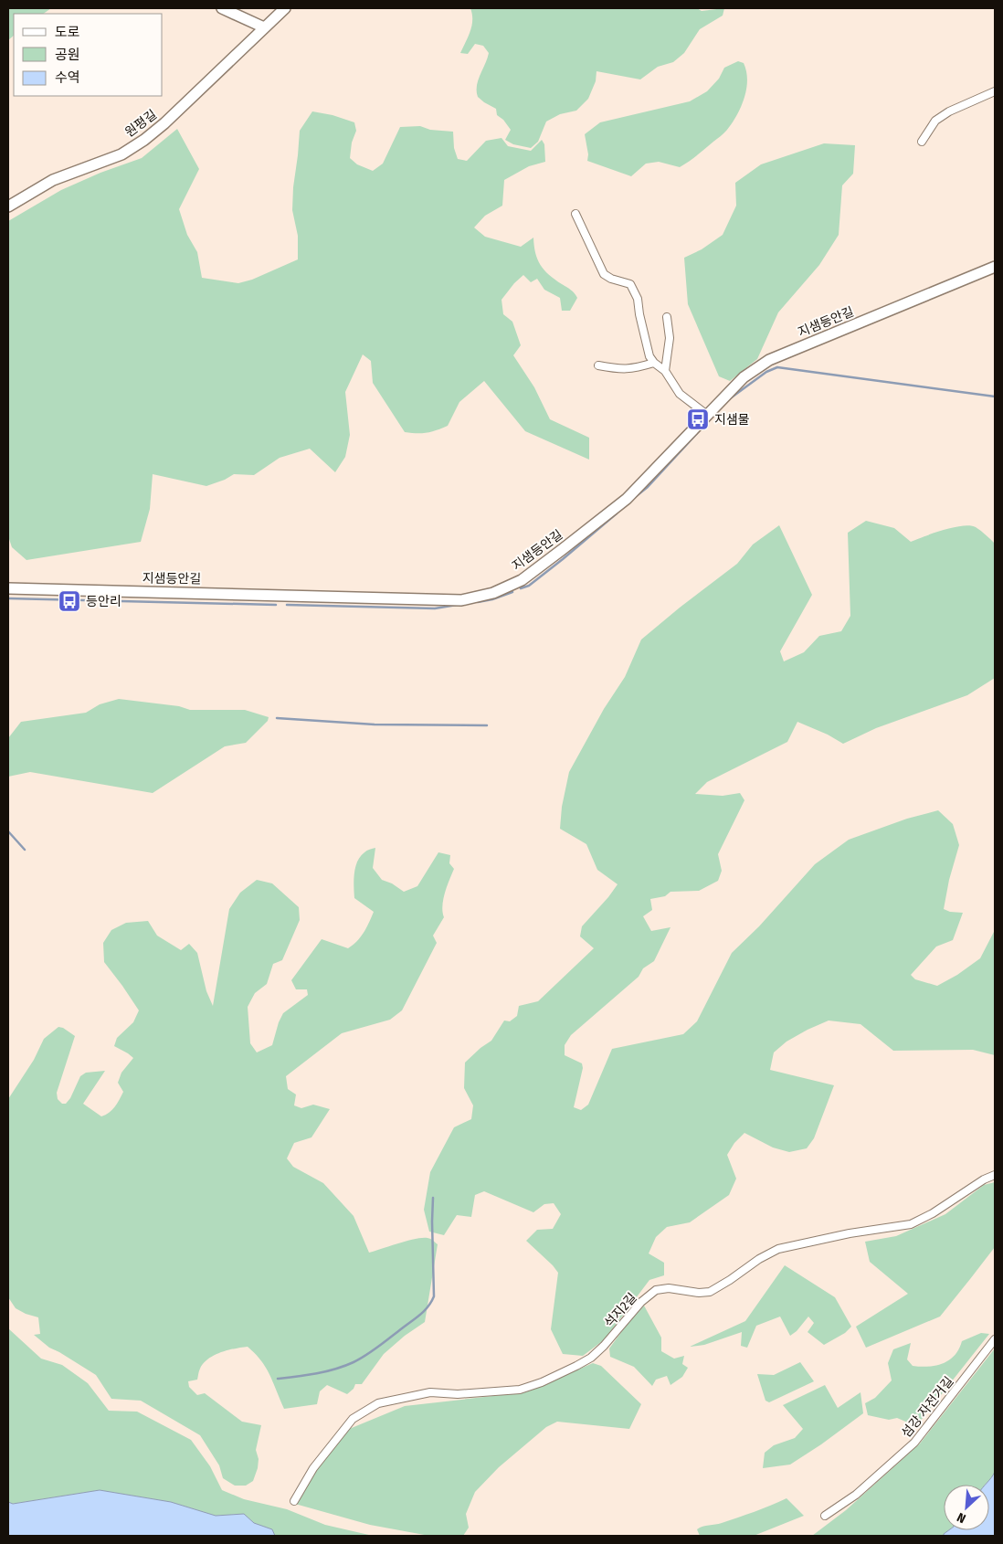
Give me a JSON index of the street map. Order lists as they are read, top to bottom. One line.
{"streets":{"street":["원평길","지샘등안길","석지2길","섬강 자전거길"]},"places":{"bus stop":["지샘물","등안리"]},"legend":["도로","공원","수역"],"north":"bottom left"}
